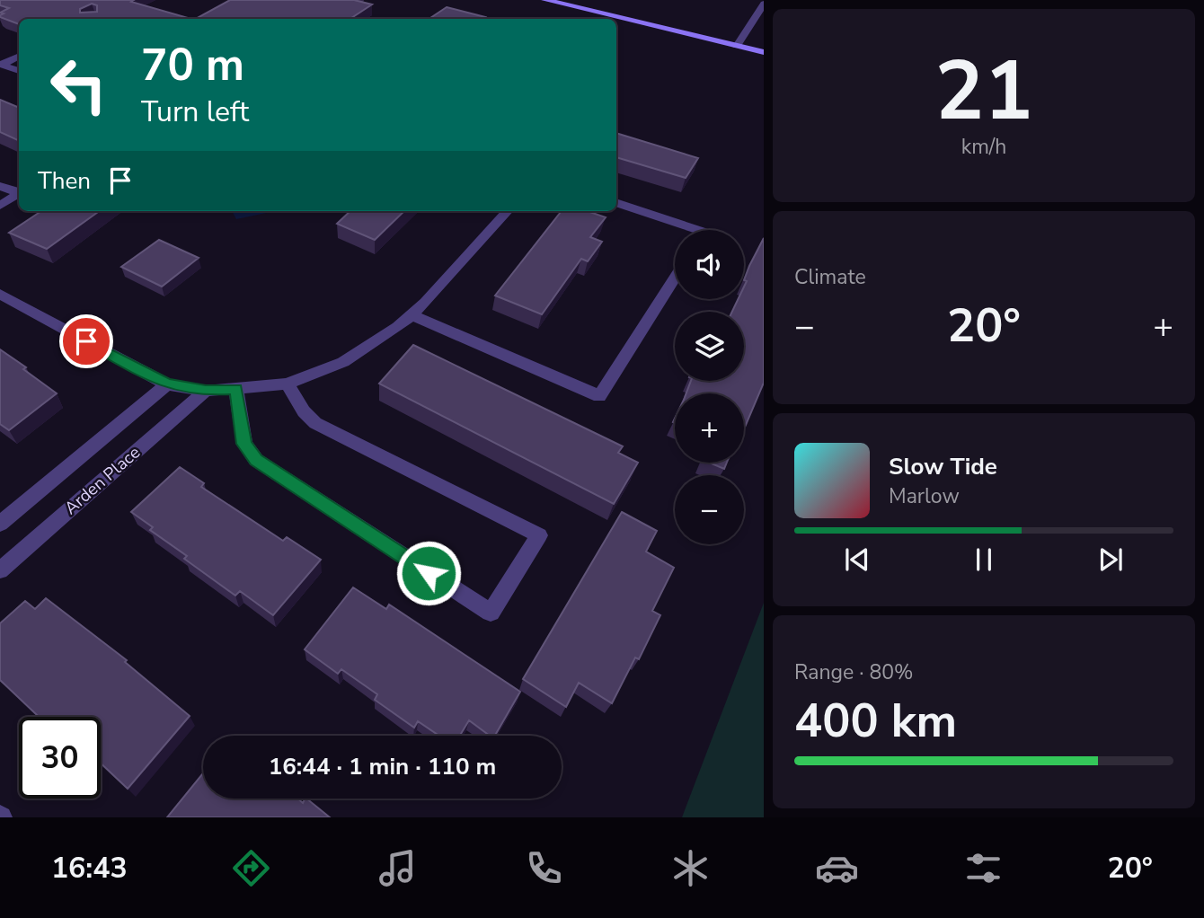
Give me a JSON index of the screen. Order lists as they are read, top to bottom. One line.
{"streets":{"street":["Arden Place"]},"page":{"tile":[["21","km/h"],"Climate",["Range · 80%","400 km"]],"turn":["70 m","Turn left"],"then":"Then","map_buttons":["+","−"],"heat":["−","20°","+"],"song":["Slow Tide","Marlow"],"limit":"30","trip":"16:44 · 1 min · 110 m","tabs":["16:43","20°"]}}
